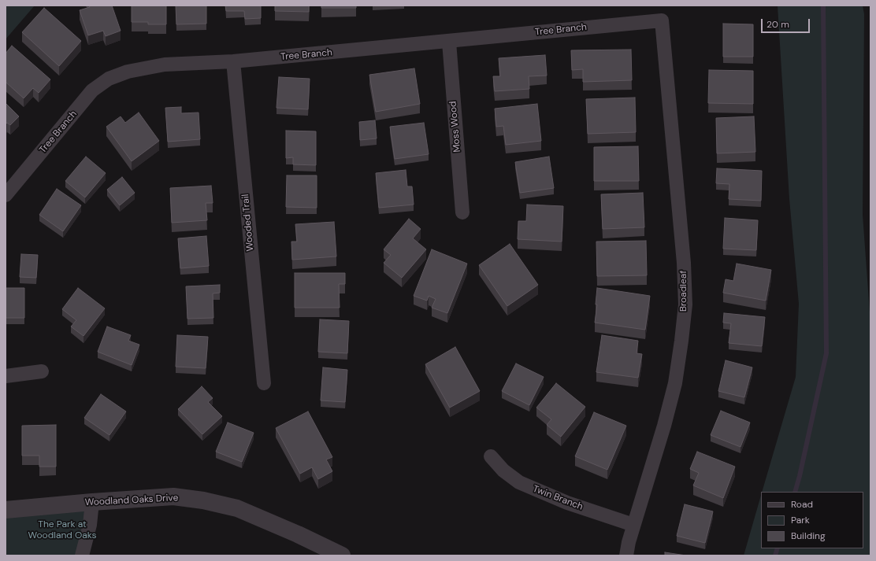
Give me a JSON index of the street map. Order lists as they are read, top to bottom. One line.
{"streets":{"street":["Tree Branch","Moss Wood","Wooded Trail","Broadleaf","Twin Branch","Woodland Oaks Drive"]},"crossings":[["Tree Branch","Moss Wood"],["Tree Branch","Wooded Trail"],["Tree Branch","Broadleaf"],["Broadleaf","Twin Branch"]],"parks":["The Park at Woodland Oaks"],"legend":["Road","Park","Building"],"scale_bar":"20 m"}
